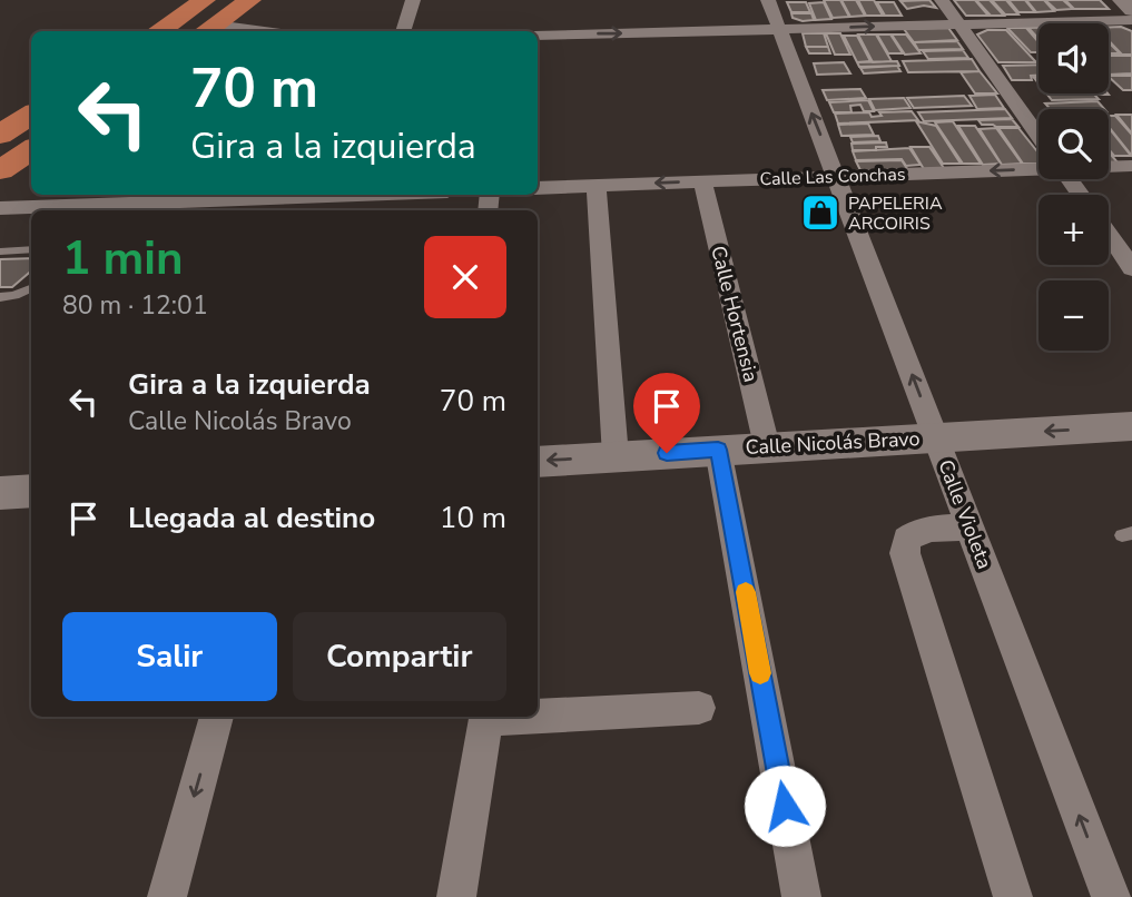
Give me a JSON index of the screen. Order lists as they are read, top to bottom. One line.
{"streets":{"street":["Calle Las Conchas","Calle Hortensia","Calle Nicolás Bravo","Calle Violeta"]},"crossings":[["Calle Las Conchas","Calle Hortensia"],["Calle Las Conchas","Calle Violeta"],["Calle Hortensia","Calle Nicolás Bravo"],["Calle Nicolás Bravo","Calle Violeta"]],"one_way":["Calle Nicolás Bravo"],"places":{"shop":["PAPELERIA ARCOIRIS"]},"page":{"map_buttons":["+","−"],"turn":["70 m","Gira a la izquierda"],"heading":["1 min","80 m · 12:01"],"list":[{"name":"Gira a la izquierda","note":"Calle Nicolás Bravo","value":"70 m"},{"name":"Llegada al destino","value":"10 m"}],"buttons":["Salir","Compartir"]}}
